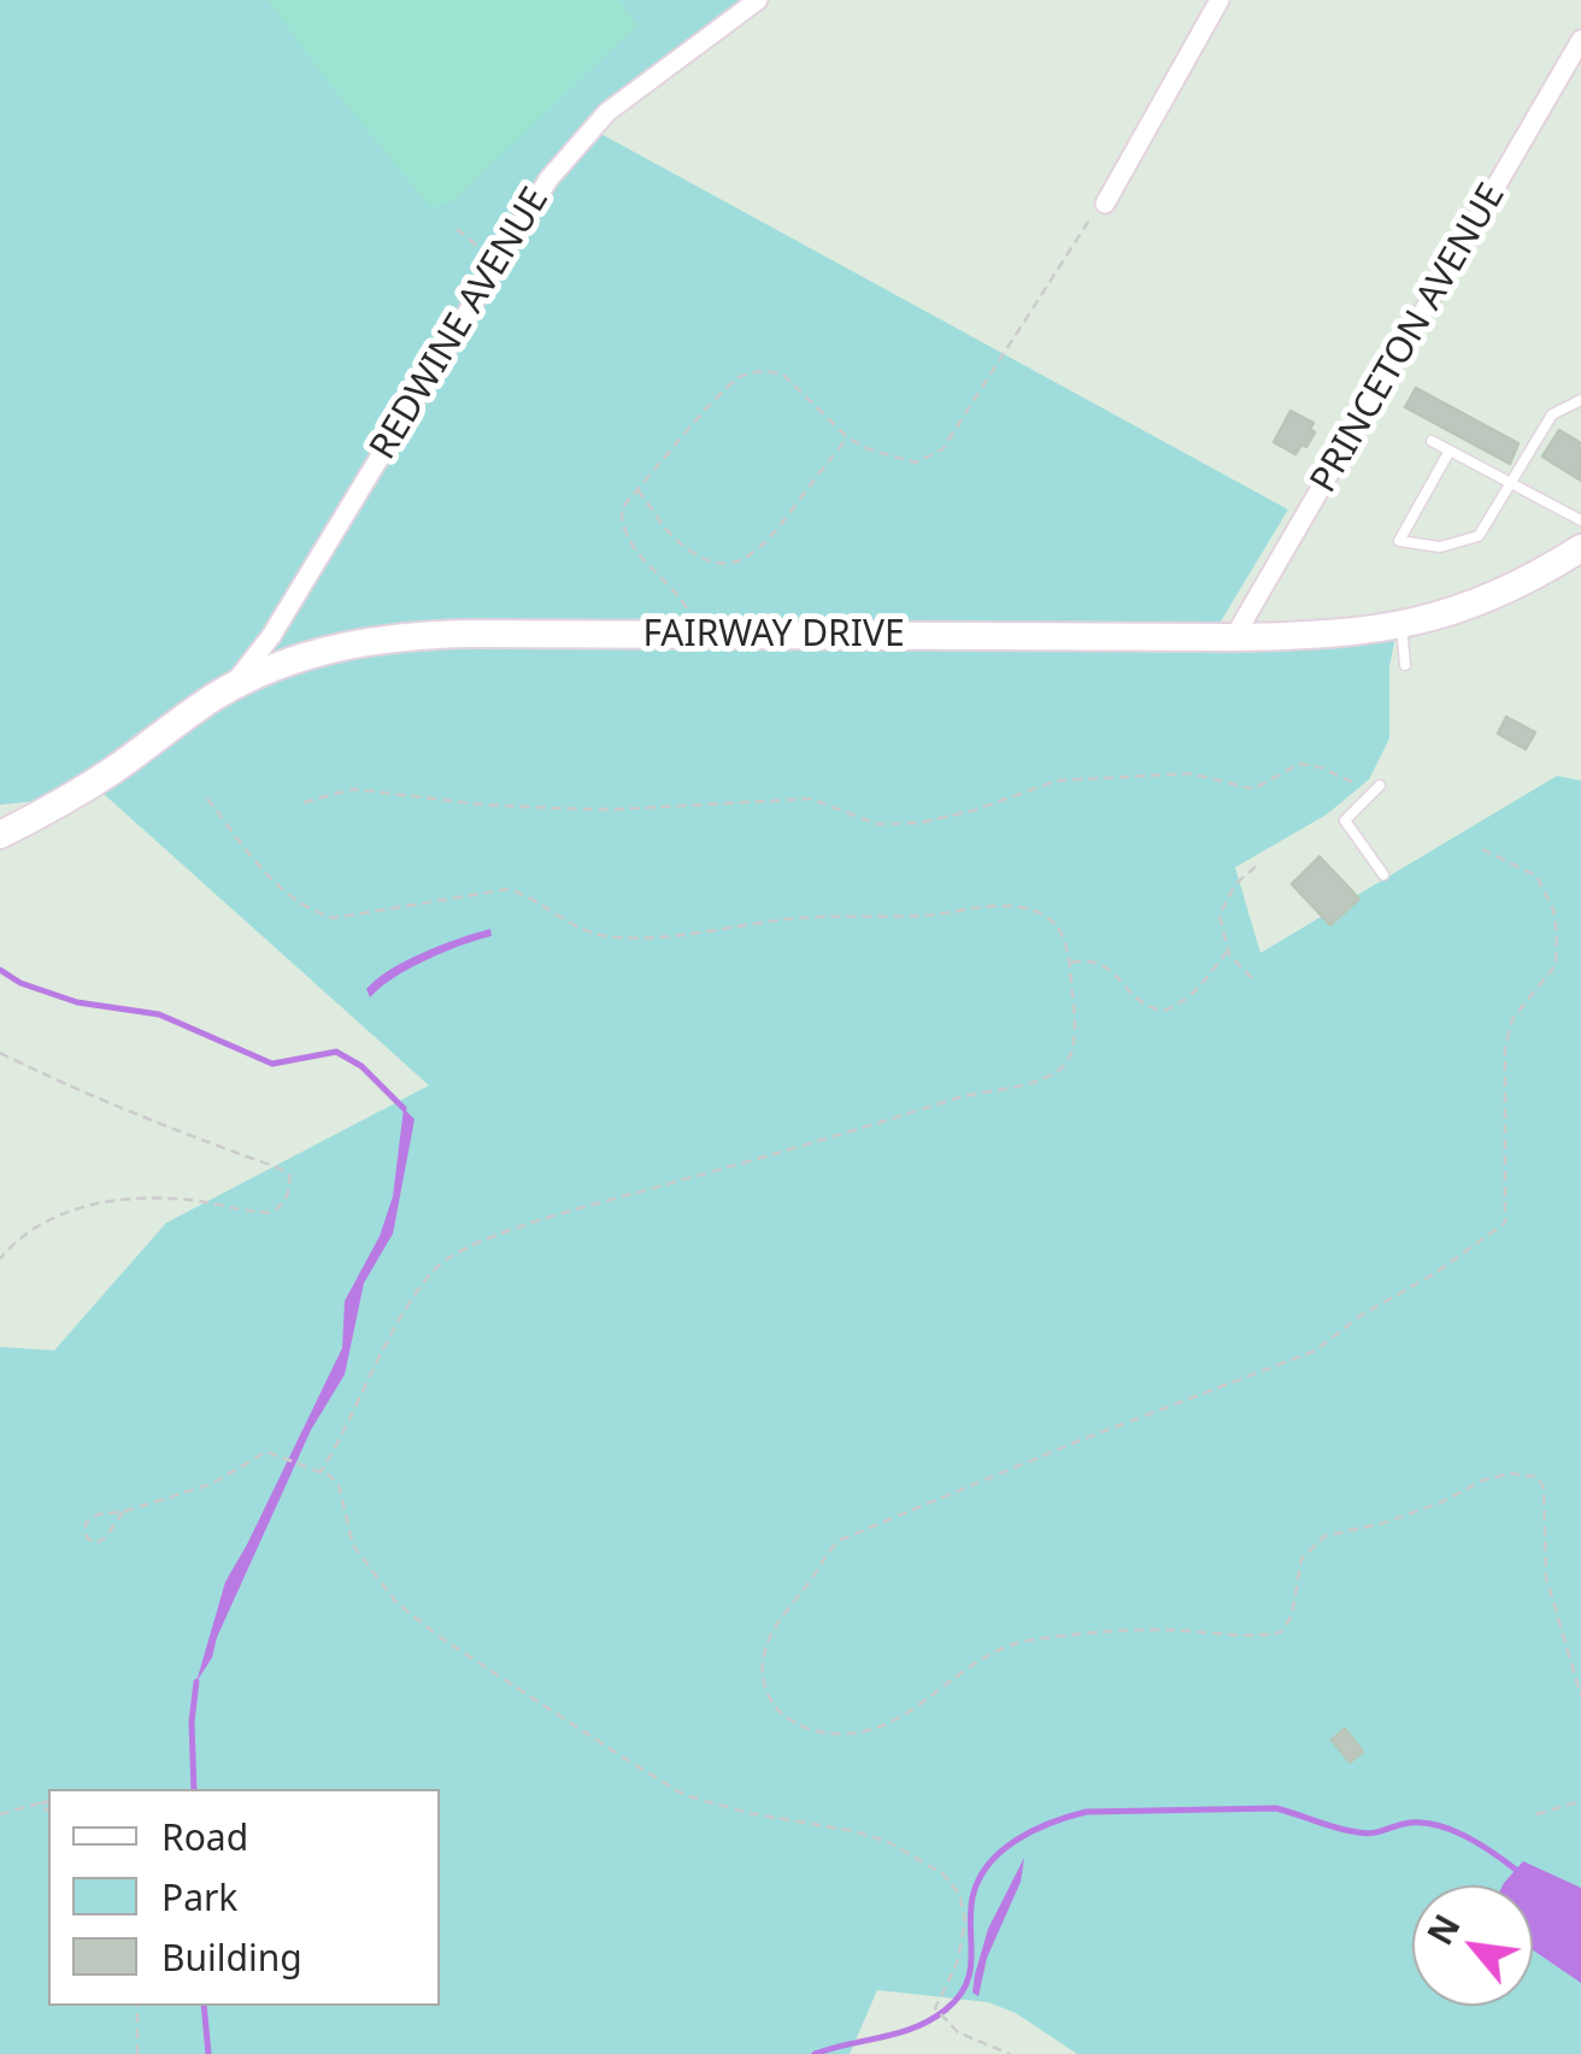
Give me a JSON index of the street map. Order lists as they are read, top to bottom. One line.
{"streets":{"street":["REDWINE AVENUE","PRINCETON AVENUE","FAIRWAY DRIVE"]},"crossings":[["REDWINE AVENUE","FAIRWAY DRIVE"],["PRINCETON AVENUE","FAIRWAY DRIVE"]],"legend":["Road","Park","Building"],"north":"top left"}
